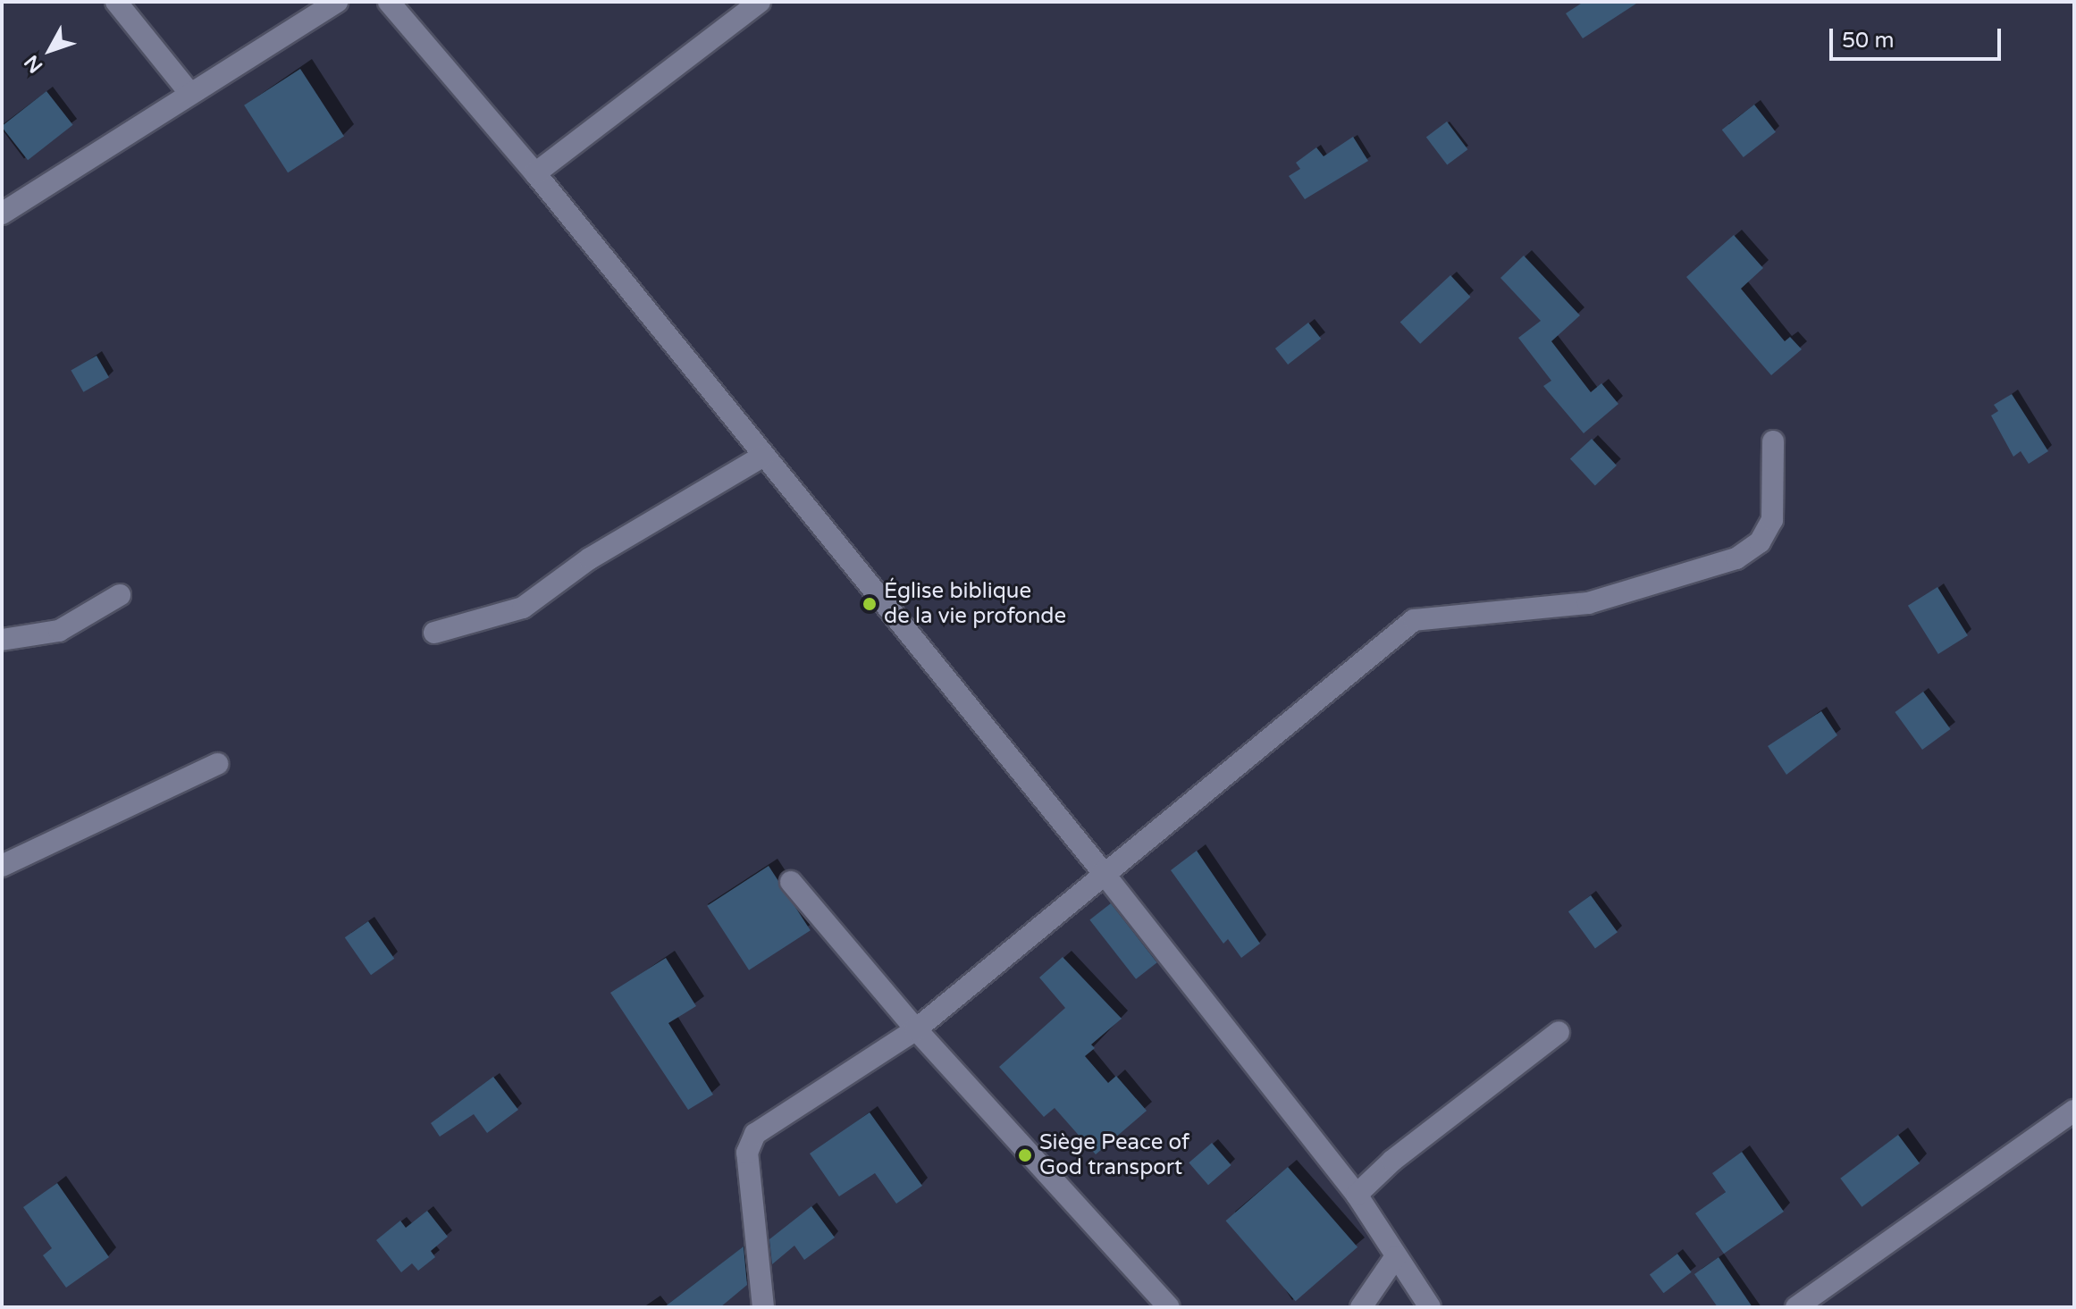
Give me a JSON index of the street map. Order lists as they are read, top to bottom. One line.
{"places":["Église biblique de la vie profonde","Siège Peace of God transport"],"scale_bar":"50 m","north":"bottom left"}
